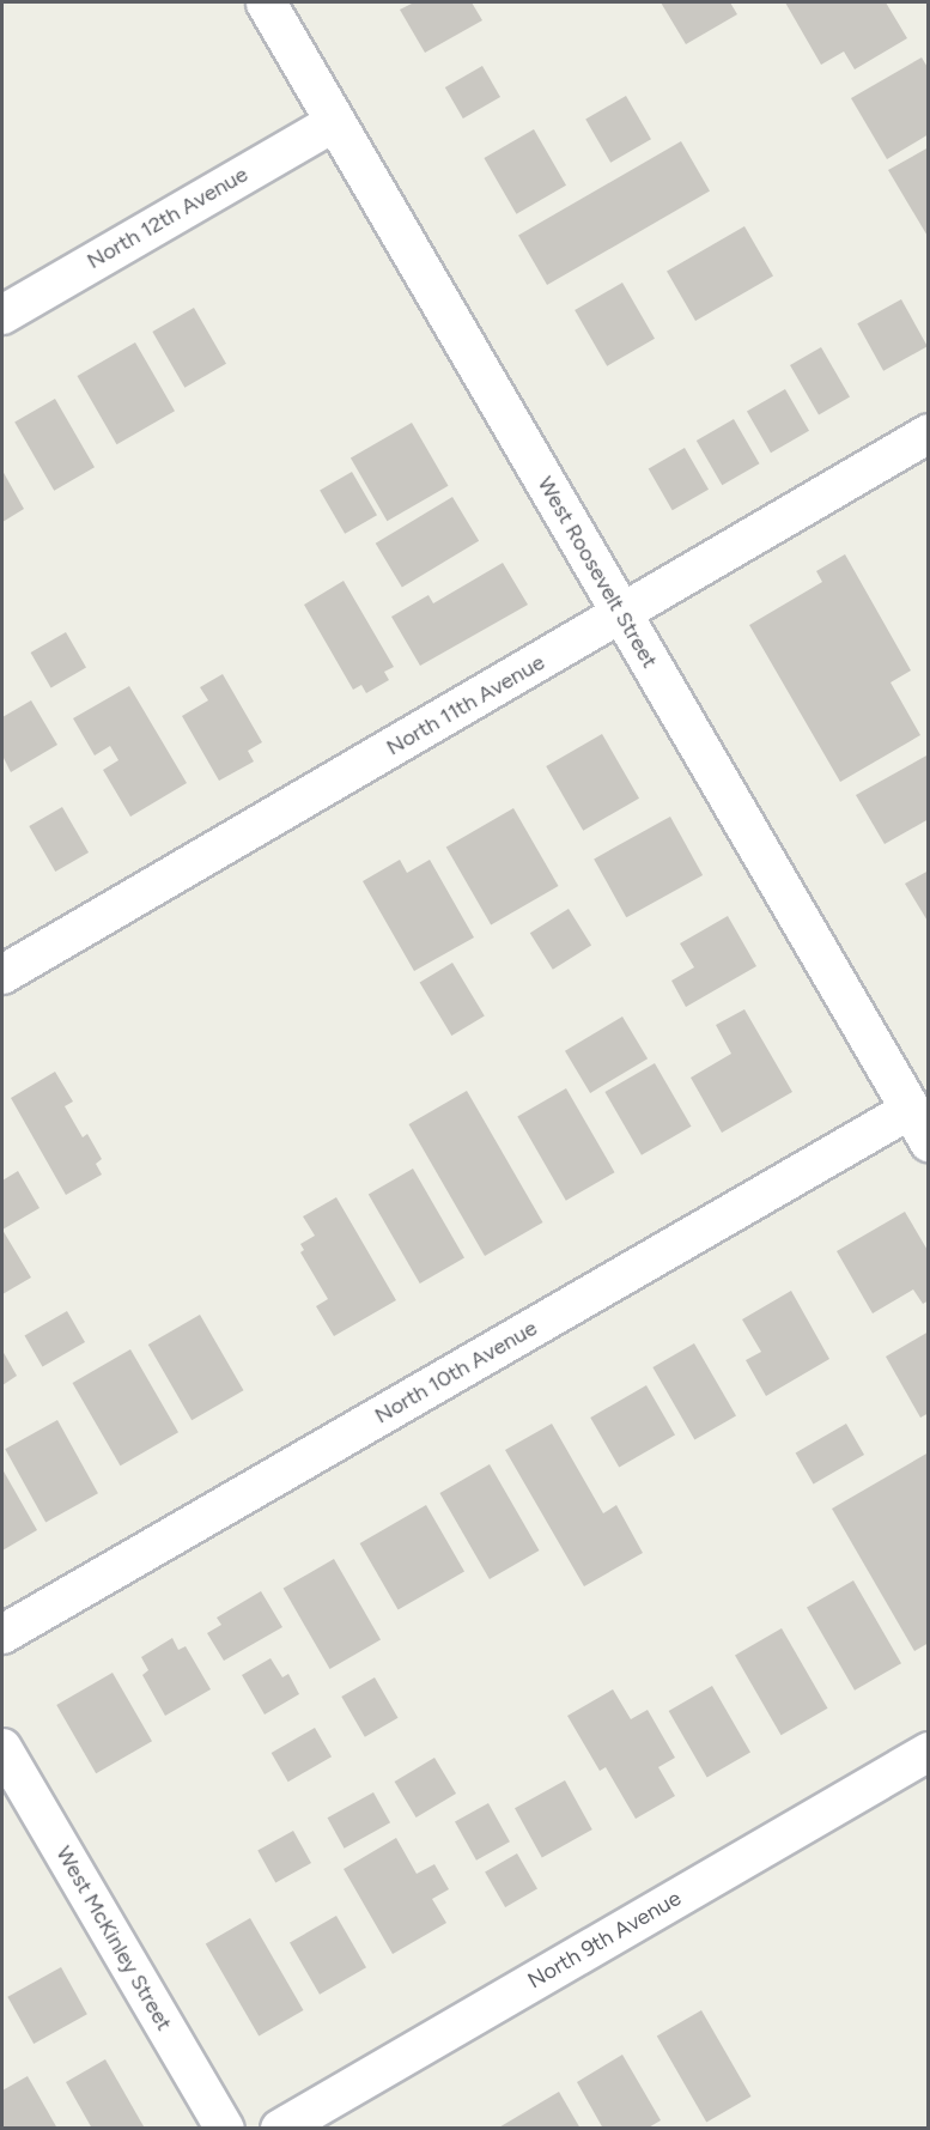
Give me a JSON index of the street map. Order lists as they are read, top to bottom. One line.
{"streets":{"street":["North 12th Avenue","West Roosevelt Street","North 11th Avenue","North 10th Avenue","West McKinley Street","North 9th Avenue"]},"crossings":[["North 12th Avenue","West Roosevelt Street"],["West Roosevelt Street","North 11th Avenue"],["West Roosevelt Street","North 10th Avenue"]]}
